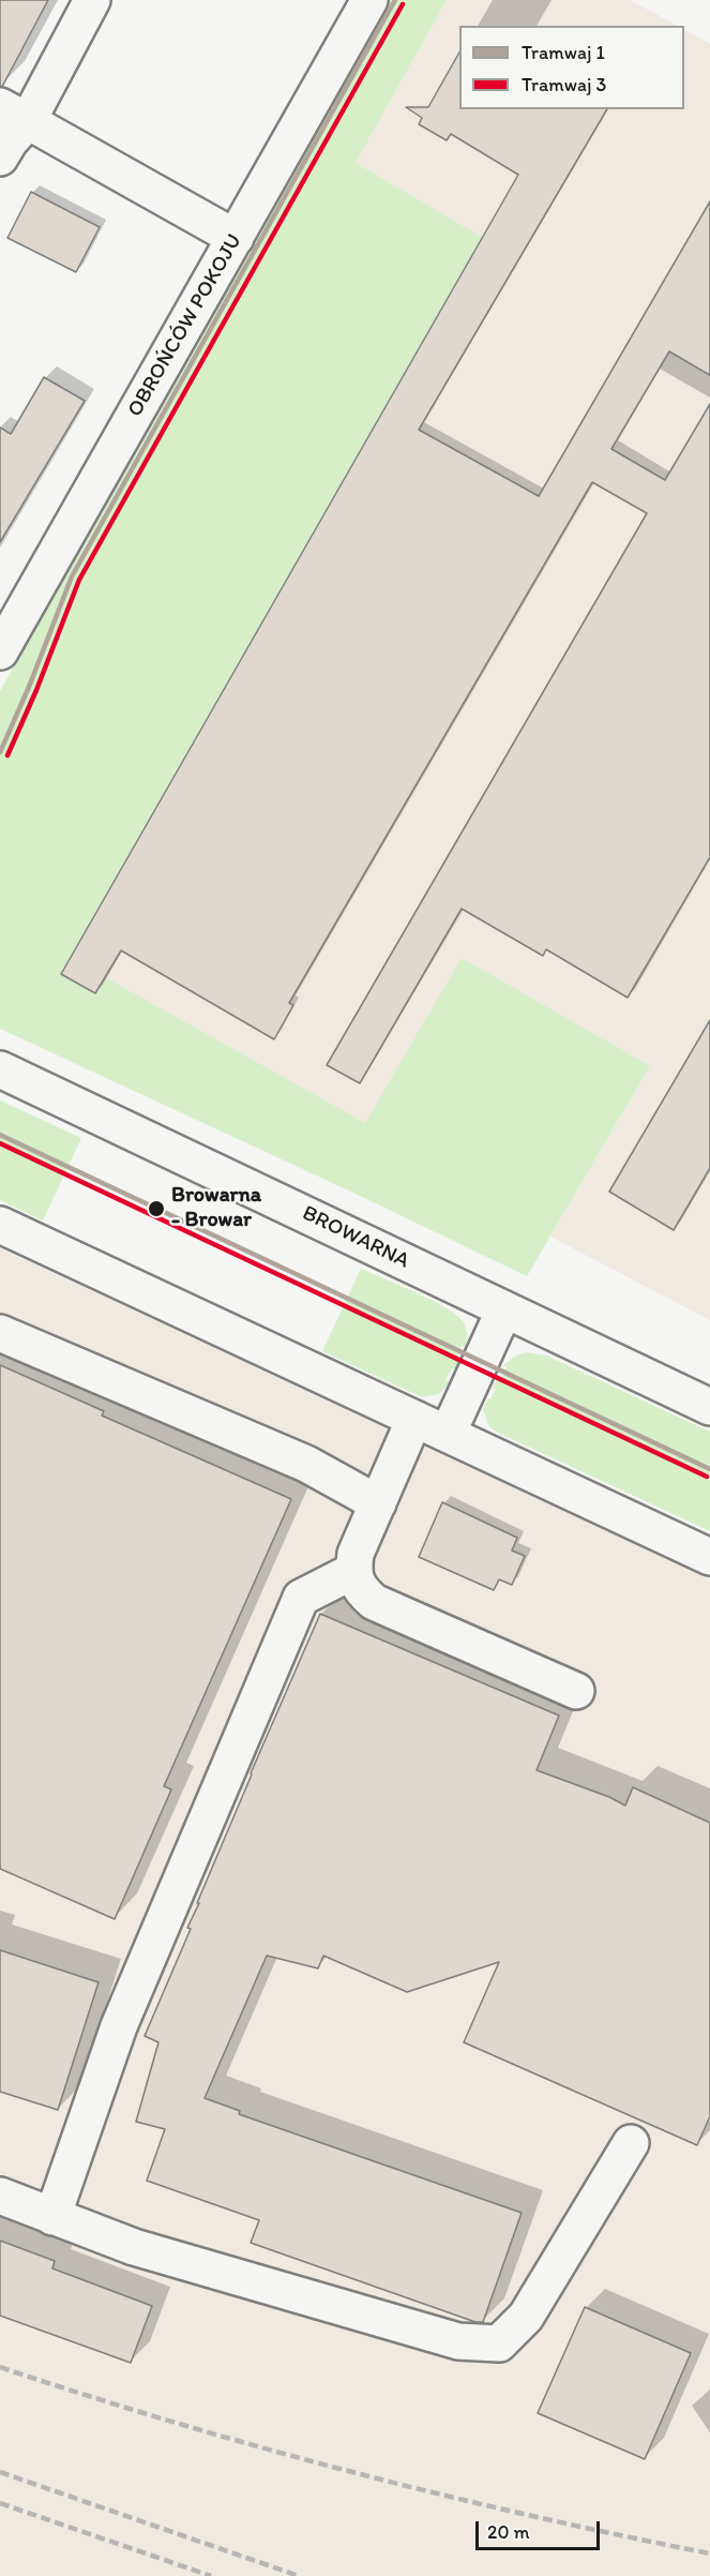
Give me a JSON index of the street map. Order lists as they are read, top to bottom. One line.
{"streets":{"main road":["OBROŃCÓW POKOJU","BROWARNA"]},"places":["Browarna - Browar"],"lines":["tram line 1","tram line 3"],"legend":["Tramwaj 1","Tramwaj 3"],"scale_bar":"20 m"}
